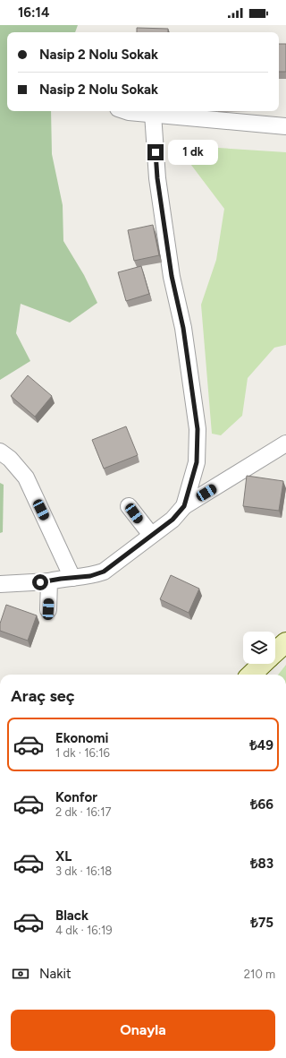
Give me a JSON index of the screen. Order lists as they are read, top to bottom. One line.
{"page":{"status":"16:14","banner":["Nasip 2 Nolu Sokak","Nasip 2 Nolu Sokak"],"bubble":"1 dk","heading":"Araç seç","list":[{"name":"Ekonomi","note":"1 dk · 16:16","value":"₺49"},{"name":"Konfor","note":"2 dk · 16:17","value":"₺66"},{"name":"XL","note":"3 dk · 16:18","value":"₺83"},{"name":"Black","note":"4 dk · 16:19","value":"₺75"}],"pay":["Nakit","210 m"],"buttons":"Onayla"}}
